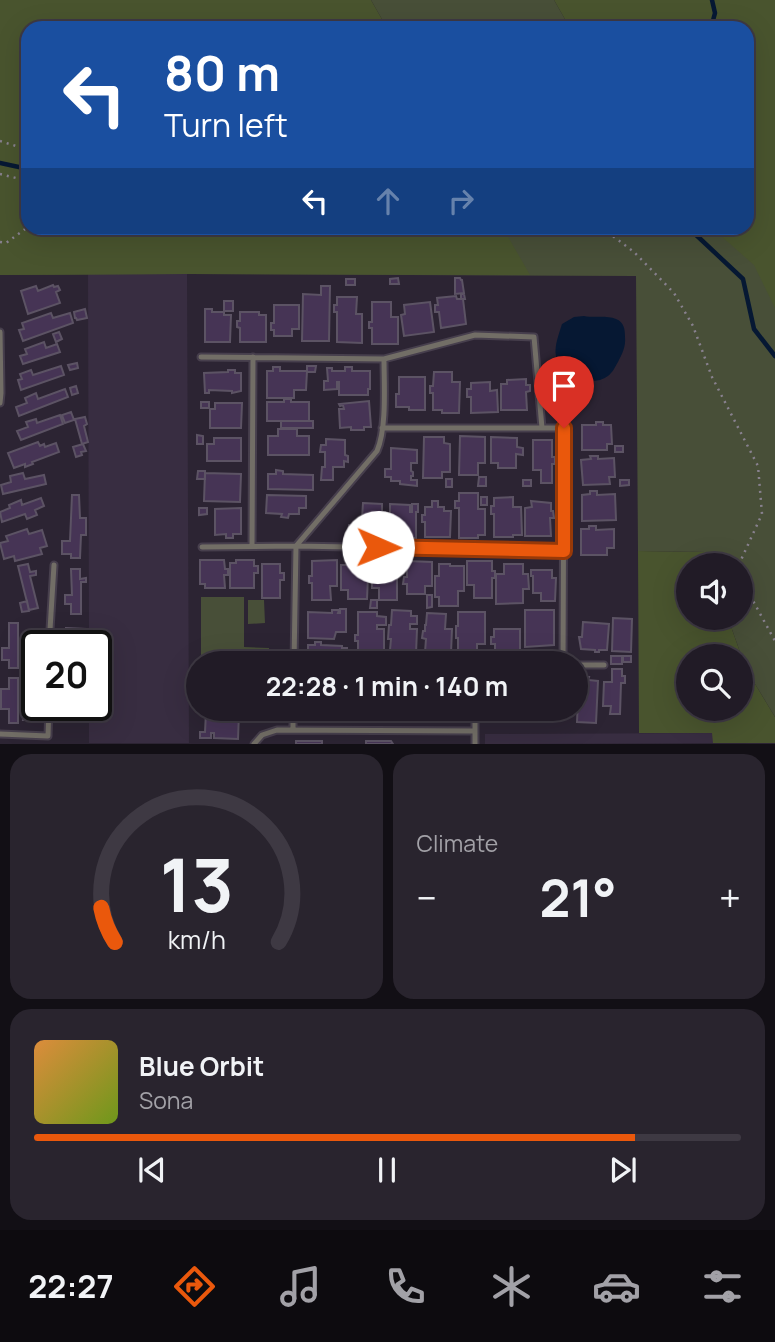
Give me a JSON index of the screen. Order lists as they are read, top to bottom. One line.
{"page":{"turn":["80 m","Turn left"],"limit":"20","trip":"22:28 · 1 min · 140 m","tile":"Climate","heat":["−","21°","+"],"song":["Blue Orbit","Sona"],"tabs":"22:27","gauge":["13","km/h"]}}
